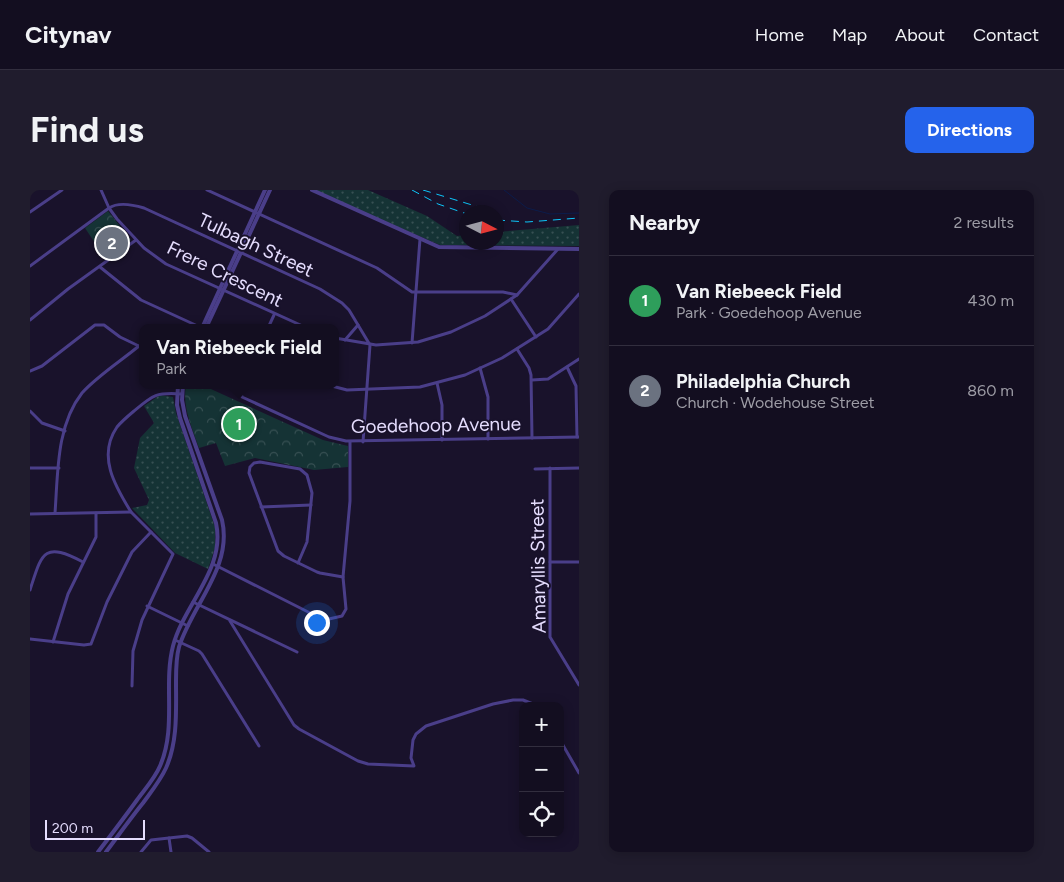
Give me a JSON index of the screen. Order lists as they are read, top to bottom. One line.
{"streets":{"street":["Tulbagh Street","Frere Crescent","Goedehoop Avenue","Amaryllis Street"]},"crossings":[["Tulbagh Street","Frere Crescent"]],"scale_bar":"200 m","north":"right","page":{"header":"Citynav","nav":["Home","Map","About","Contact"],"buttons":"Directions","title":"Find us","heading":["Nearby","2 results"],"pins":["2","1"],"list":[{"mark":"1","name":"Van Riebeeck Field","note":"Park · Goedehoop Avenue","value":"430 m"},{"mark":"2","name":"Philadelphia Church","note":"Church · Wodehouse Street","value":"860 m"}],"popup":["Van Riebeeck Field","Park"],"map_buttons":["+","−"],"scale":"200 m"}}
